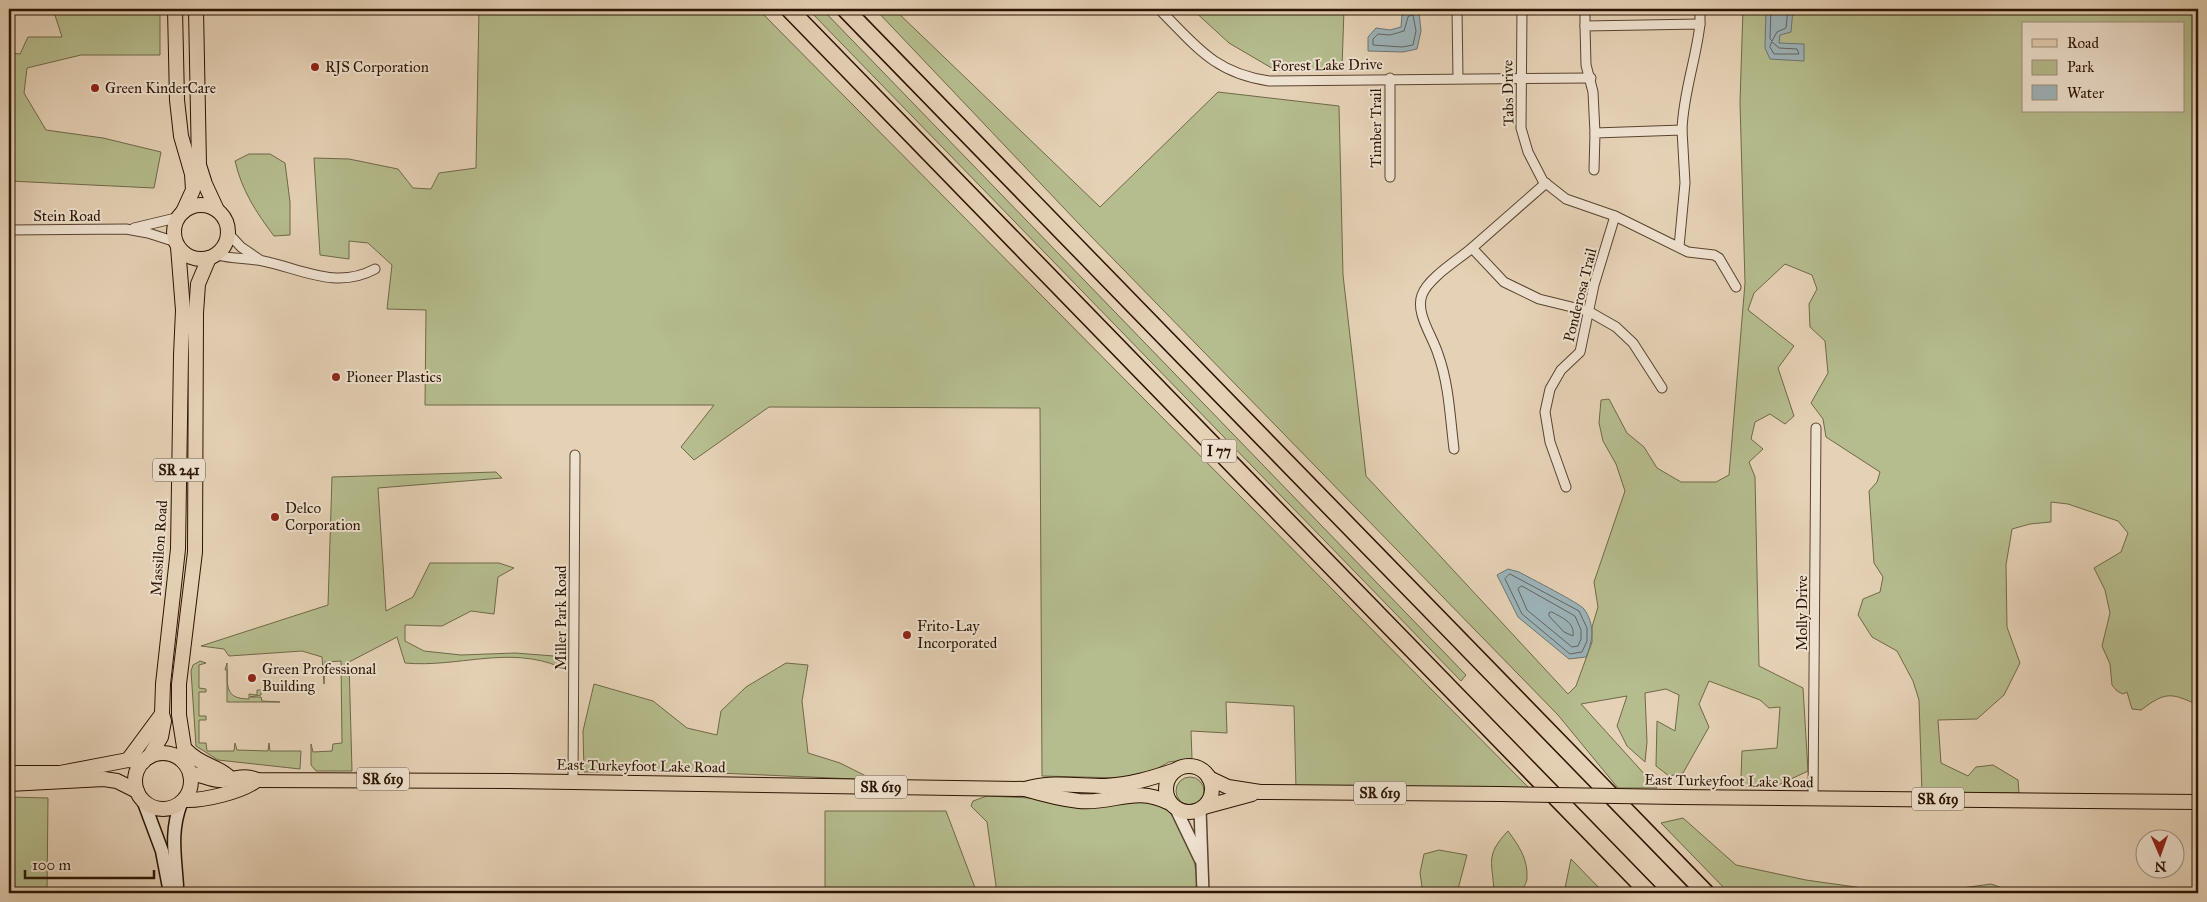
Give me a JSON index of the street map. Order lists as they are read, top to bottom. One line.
{"streets":{"highway":["I 77"],"main road":["SR 241","Massillon Road","East Turkeyfoot Lake Road","SR 619"],"street":["Forest Lake Drive","Tabs Drive","Timber Trail","Stein Road","Ponderosa Trail","Molly Drive","Miller Park Road"]},"crossings":[["Forest Lake Drive","Tabs Drive"],["Forest Lake Drive","Timber Trail"],["Tabs Drive","Ponderosa Trail"],["Stein Road","SR 241"],["Stein Road","Massillon Road"],["SR 241","Massillon Road"],["SR 241","East Turkeyfoot Lake Road"],["Massillon Road","East Turkeyfoot Lake Road"],["Molly Drive","East Turkeyfoot Lake Road"],["Miller Park Road","East Turkeyfoot Lake Road"]],"places":["RJS Corporation","Green KinderCare","Pioneer Plastics","Delco Corporation","Frito-Lay Incorporated","Green Professional Building"],"legend":["Road","Park","Water"],"scale_bar":"100 m","north":"bottom"}
